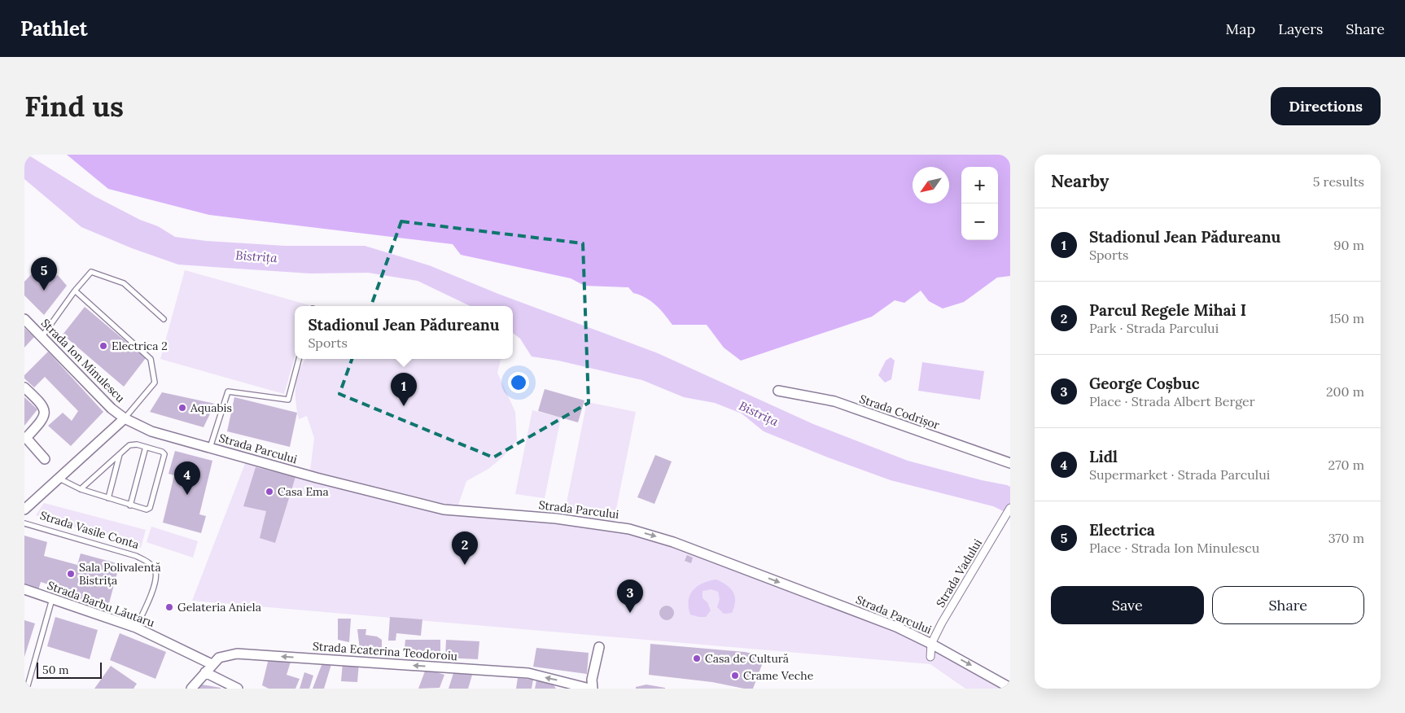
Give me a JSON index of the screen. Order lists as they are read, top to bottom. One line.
{"streets":{"street":["Strada Ion Minulescu","Strada Codrișor","Strada Parcului","Strada Vasile Conta","Strada Vadului","Strada Barbu Lăutaru","Strada Ecaterina Teodoroiu"]},"crossings":[["Strada Ion Minulescu","Strada Parcului"],["Strada Ion Minulescu","Strada Vasile Conta"],["Strada Parcului","Strada Vasile Conta"],["Strada Parcului","Strada Vadului"],["Strada Vasile Conta","Strada Barbu Lăutaru"],["Strada Barbu Lăutaru","Strada Ecaterina Teodoroiu"]],"one_way":["Strada Parcului","Strada Ecaterina Teodoroiu"],"water":["Bistrița"],"places":["Electrica 2","Aquabis","Casa Ema","Sala Polivalentă Bistrița","Gelateria Aniela","Casa de Cultură","Crame Veche"],"scale_bar":"50 m","north":"bottom left","page":{"header":"Pathlet","nav":["Map","Layers","Share"],"buttons":["Directions",["Save","Share"]],"title":"Find us","heading":["Nearby","5 results"],"map_buttons":["+","−"],"list":[{"mark":"1","name":"Stadionul Jean Pădureanu","note":"Sports","value":"90 m"},{"mark":"2","name":"Parcul Regele Mihai I","note":"Park · Strada Parcului","value":"150 m"},{"mark":"3","name":"George Coșbuc","note":"Place · Strada Albert Berger","value":"200 m"},{"mark":"4","name":"Lidl","note":"Supermarket · Strada Parcului","value":"270 m"},{"mark":"5","name":"Electrica","note":"Place · Strada Ion Minulescu","value":"370 m"}],"pins":["5","1","4","2","3"],"popup":["Stadionul Jean Pădureanu","Sports"],"scale":"50 m"}}
